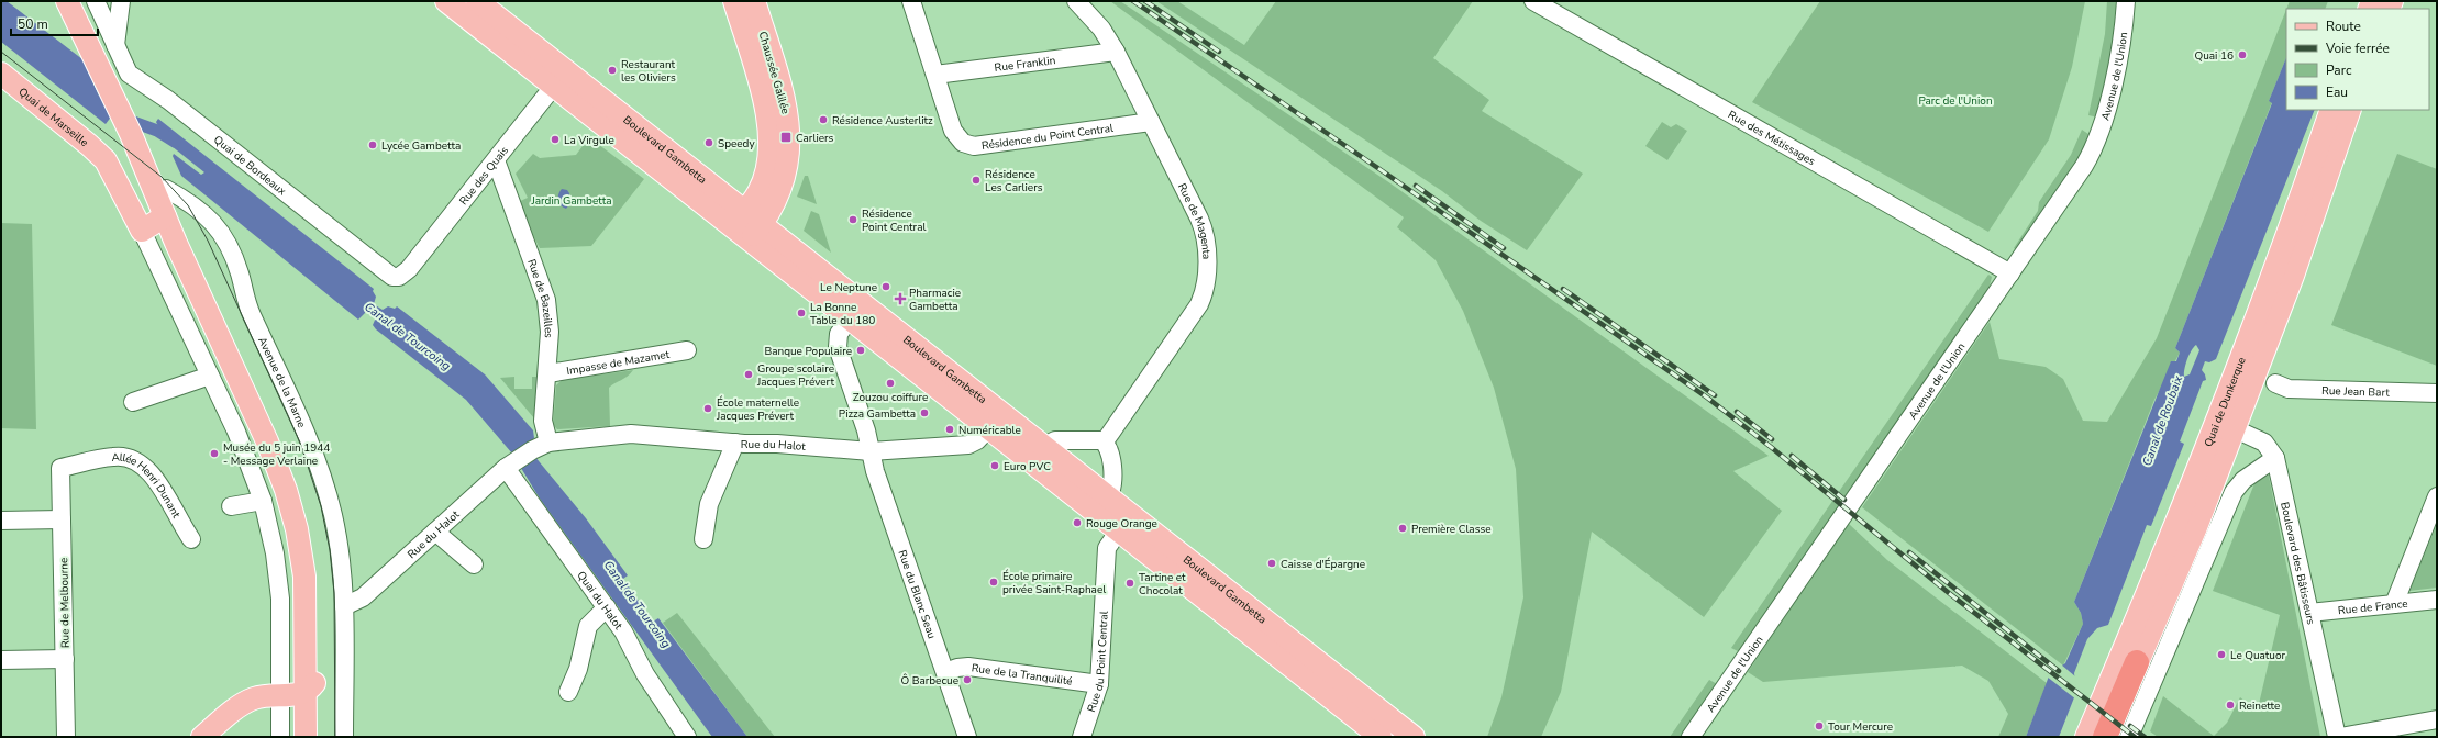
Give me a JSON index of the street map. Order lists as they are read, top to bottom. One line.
{"streets":{"main road":["Chaussée Galilée","Quai de Marseille","Boulevard Gambetta","Quai de Dunkerque"],"street":["Rue Franklin","Avenue de l'Union","Résidence du Point Central","Rue des Métissages","Quai de Bordeaux","Rue des Quais","Rue de Magenta","Rue de Bazeilles","Impasse de Mazamet","Avenue de la Marne","Rue Jean Bart","Rue du Halot","Allée Henri Dunant","Boulevard des Bâtisseurs","Rue du Blanc Seau","Quai du Halot","Rue de Melbourne","Rue de France","Rue du Point Central","Rue de la Tranquilité"]},"crossings":[["Rue Franklin","Résidence du Point Central"],["Rue Franklin","Rue de Magenta"],["Chaussée Galilée","Boulevard Gambetta"],["Avenue de l'Union","Rue des Métissages"],["Résidence du Point Central","Rue de Magenta"],["Boulevard Gambetta","Rue des Quais"],["Boulevard Gambetta","Rue du Halot"],["Boulevard Gambetta","Rue du Blanc Seau"],["Boulevard Gambetta","Rue du Point Central"],["Quai de Bordeaux","Rue des Quais"],["Rue des Quais","Rue de Bazeilles"],["Rue de Bazeilles","Impasse de Mazamet"],["Rue de Bazeilles","Rue du Halot"],["Avenue de la Marne","Rue du Halot"],["Quai de Dunkerque","Boulevard des Bâtisseurs"],["Rue du Halot","Rue du Blanc Seau"],["Rue du Halot","Quai du Halot"],["Allée Henri Dunant","Rue de Melbourne"],["Boulevard des Bâtisseurs","Rue de France"],["Rue du Blanc Seau","Rue de la Tranquilité"],["Rue du Point Central","Rue de la Tranquilité"]],"water":["Canal de Tourcoing","Canal de Roubaix"],"parks":["Parc de l'Union","Jardin Gambetta"],"places":{"other":["Quai 16","Restaurant les Oliviers","Résidence Austerlitz","La Virgule","Speedy","Lycée Gambetta","Résidence Les Carliers","Résidence Point Central","Le Neptune","La Bonne Table du 180","Banque Populaire","Groupe scolaire Jacques Prévert","Zouzou coiffure","École maternelle Jacques Prévert","Pizza Gambetta","Numéricable","Musée du 5 juin 1944 - Message Verlaine","Euro PVC","Rouge Orange","Première Classe","Caisse d'Épargne","École primaire privée Saint-Raphael","Tartine et Chocolat","Le Quatuor","Ô Barbecue","Reinette","Tour Mercure"],"transit":["Carliers"],"health":["Pharmacie Gambetta"]},"legend":["Route","Voie ferrée","Parc","Eau"],"scale_bar":"50 m"}
